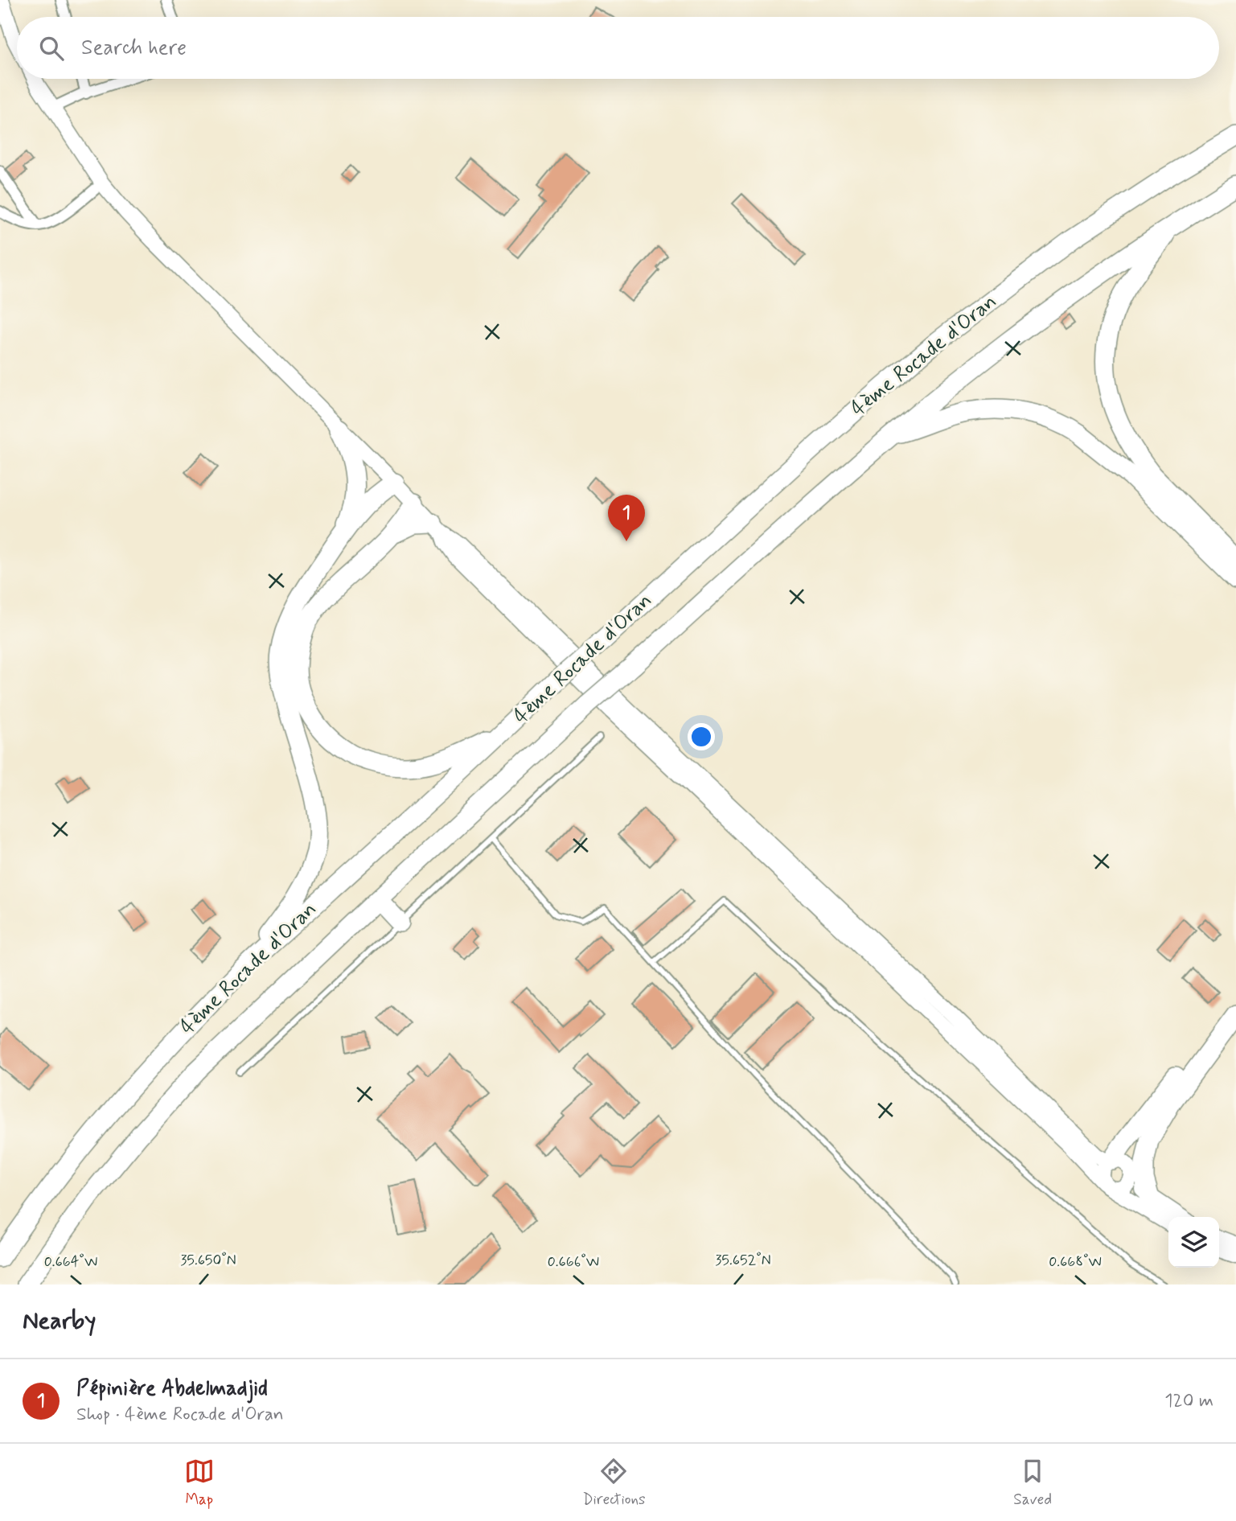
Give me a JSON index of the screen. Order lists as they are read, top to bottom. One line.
{"streets":{"highway":["4ème Rocade d'Oran"]},"page":{"search":"Search here","pins":"1","heading":"Nearby","list":[{"mark":"1","name":"Pépinière Abdelmadjid","note":"Shop · 4ème Rocade d'Oran","value":"120 m"}],"nav":["Map","Directions","Saved"]},"coordinates":["35.650°N","35.652°N","0.664°W","0.666°W","0.668°W"]}
